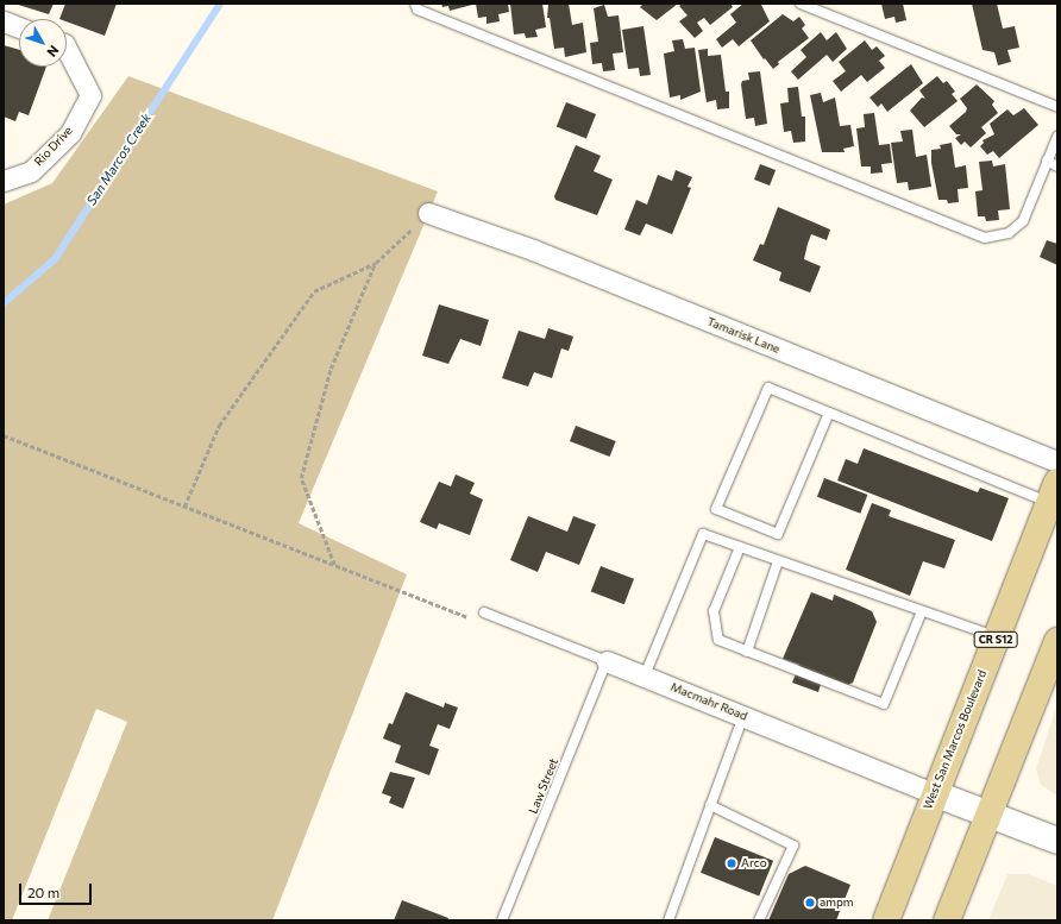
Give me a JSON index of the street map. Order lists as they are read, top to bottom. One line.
{"streets":{"main road":["CR S12","West San Marcos Boulevard"],"street":["Rio Drive","Tamarisk Lane","Macmahr Road"],"lane":["Law Street"]},"crossings":[["Macmahr Road","West San Marcos Boulevard"],["Macmahr Road","Law Street"]],"water":["San Marcos Creek"],"places":["Arco","ampm"],"scale_bar":"20 m","north":"bottom right"}
